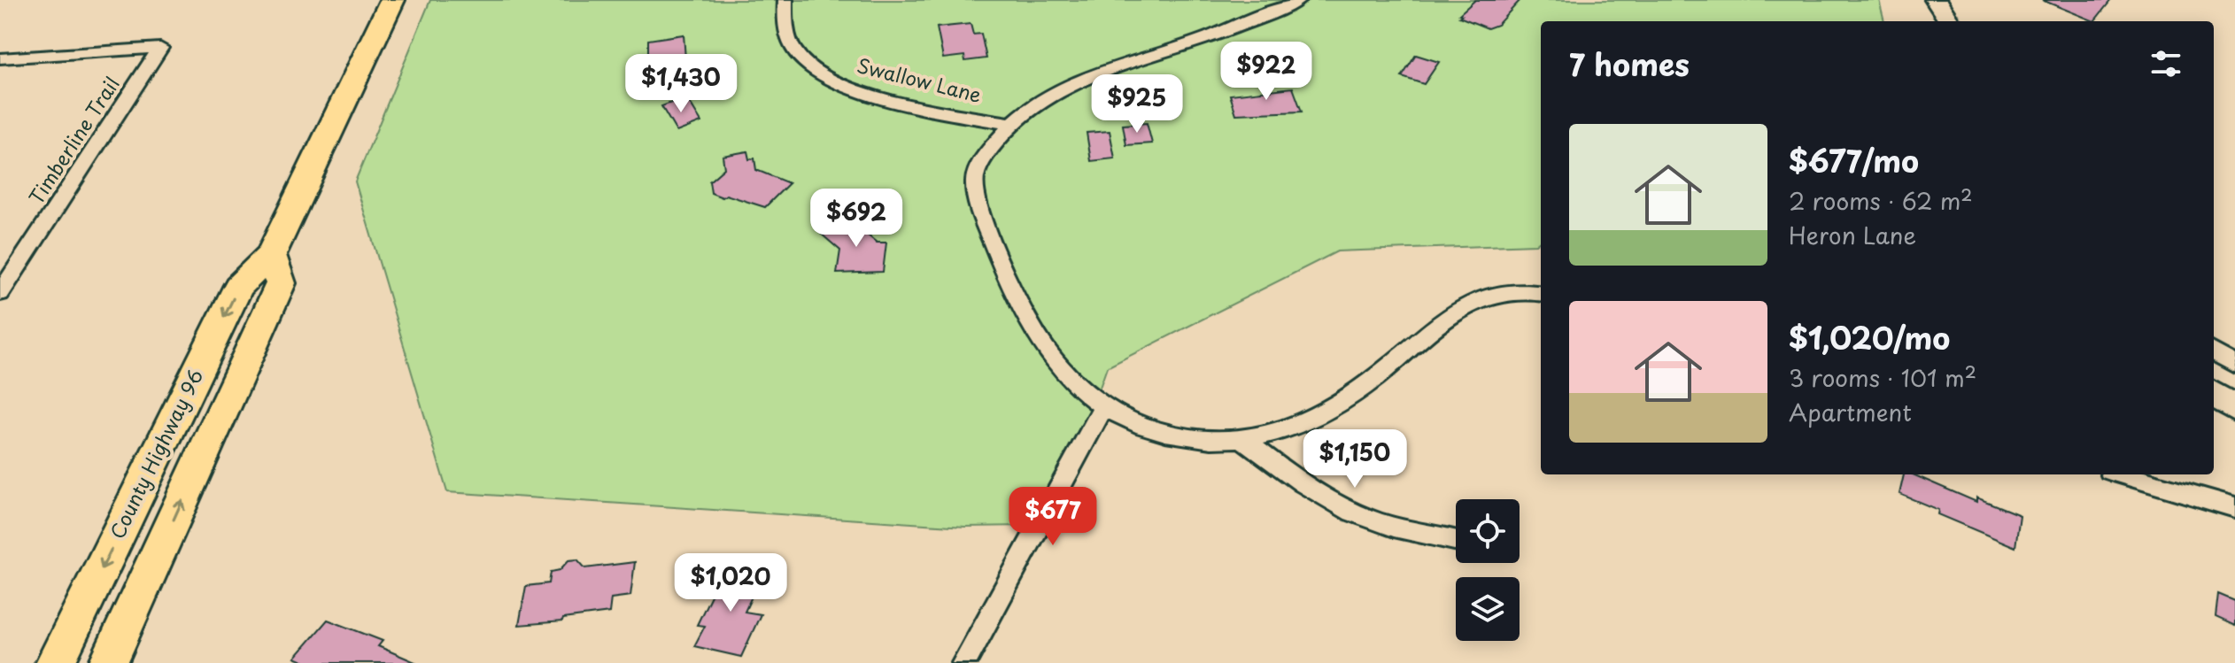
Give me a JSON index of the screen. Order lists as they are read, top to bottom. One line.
{"streets":{"main road":["County Highway 96"],"street":["Swallow Lane","Timberline Trail"]},"page":{"heading":"7 homes","price":["$922","$1,430","$925","$692","$1,150","$677","$1,020"],"list":[{"name":"$677/mo","note":"2 rooms · 62 m² · Heron Lane"},{"name":"$1,020/mo","note":"3 rooms · 101 m² · Apartment"}]}}
